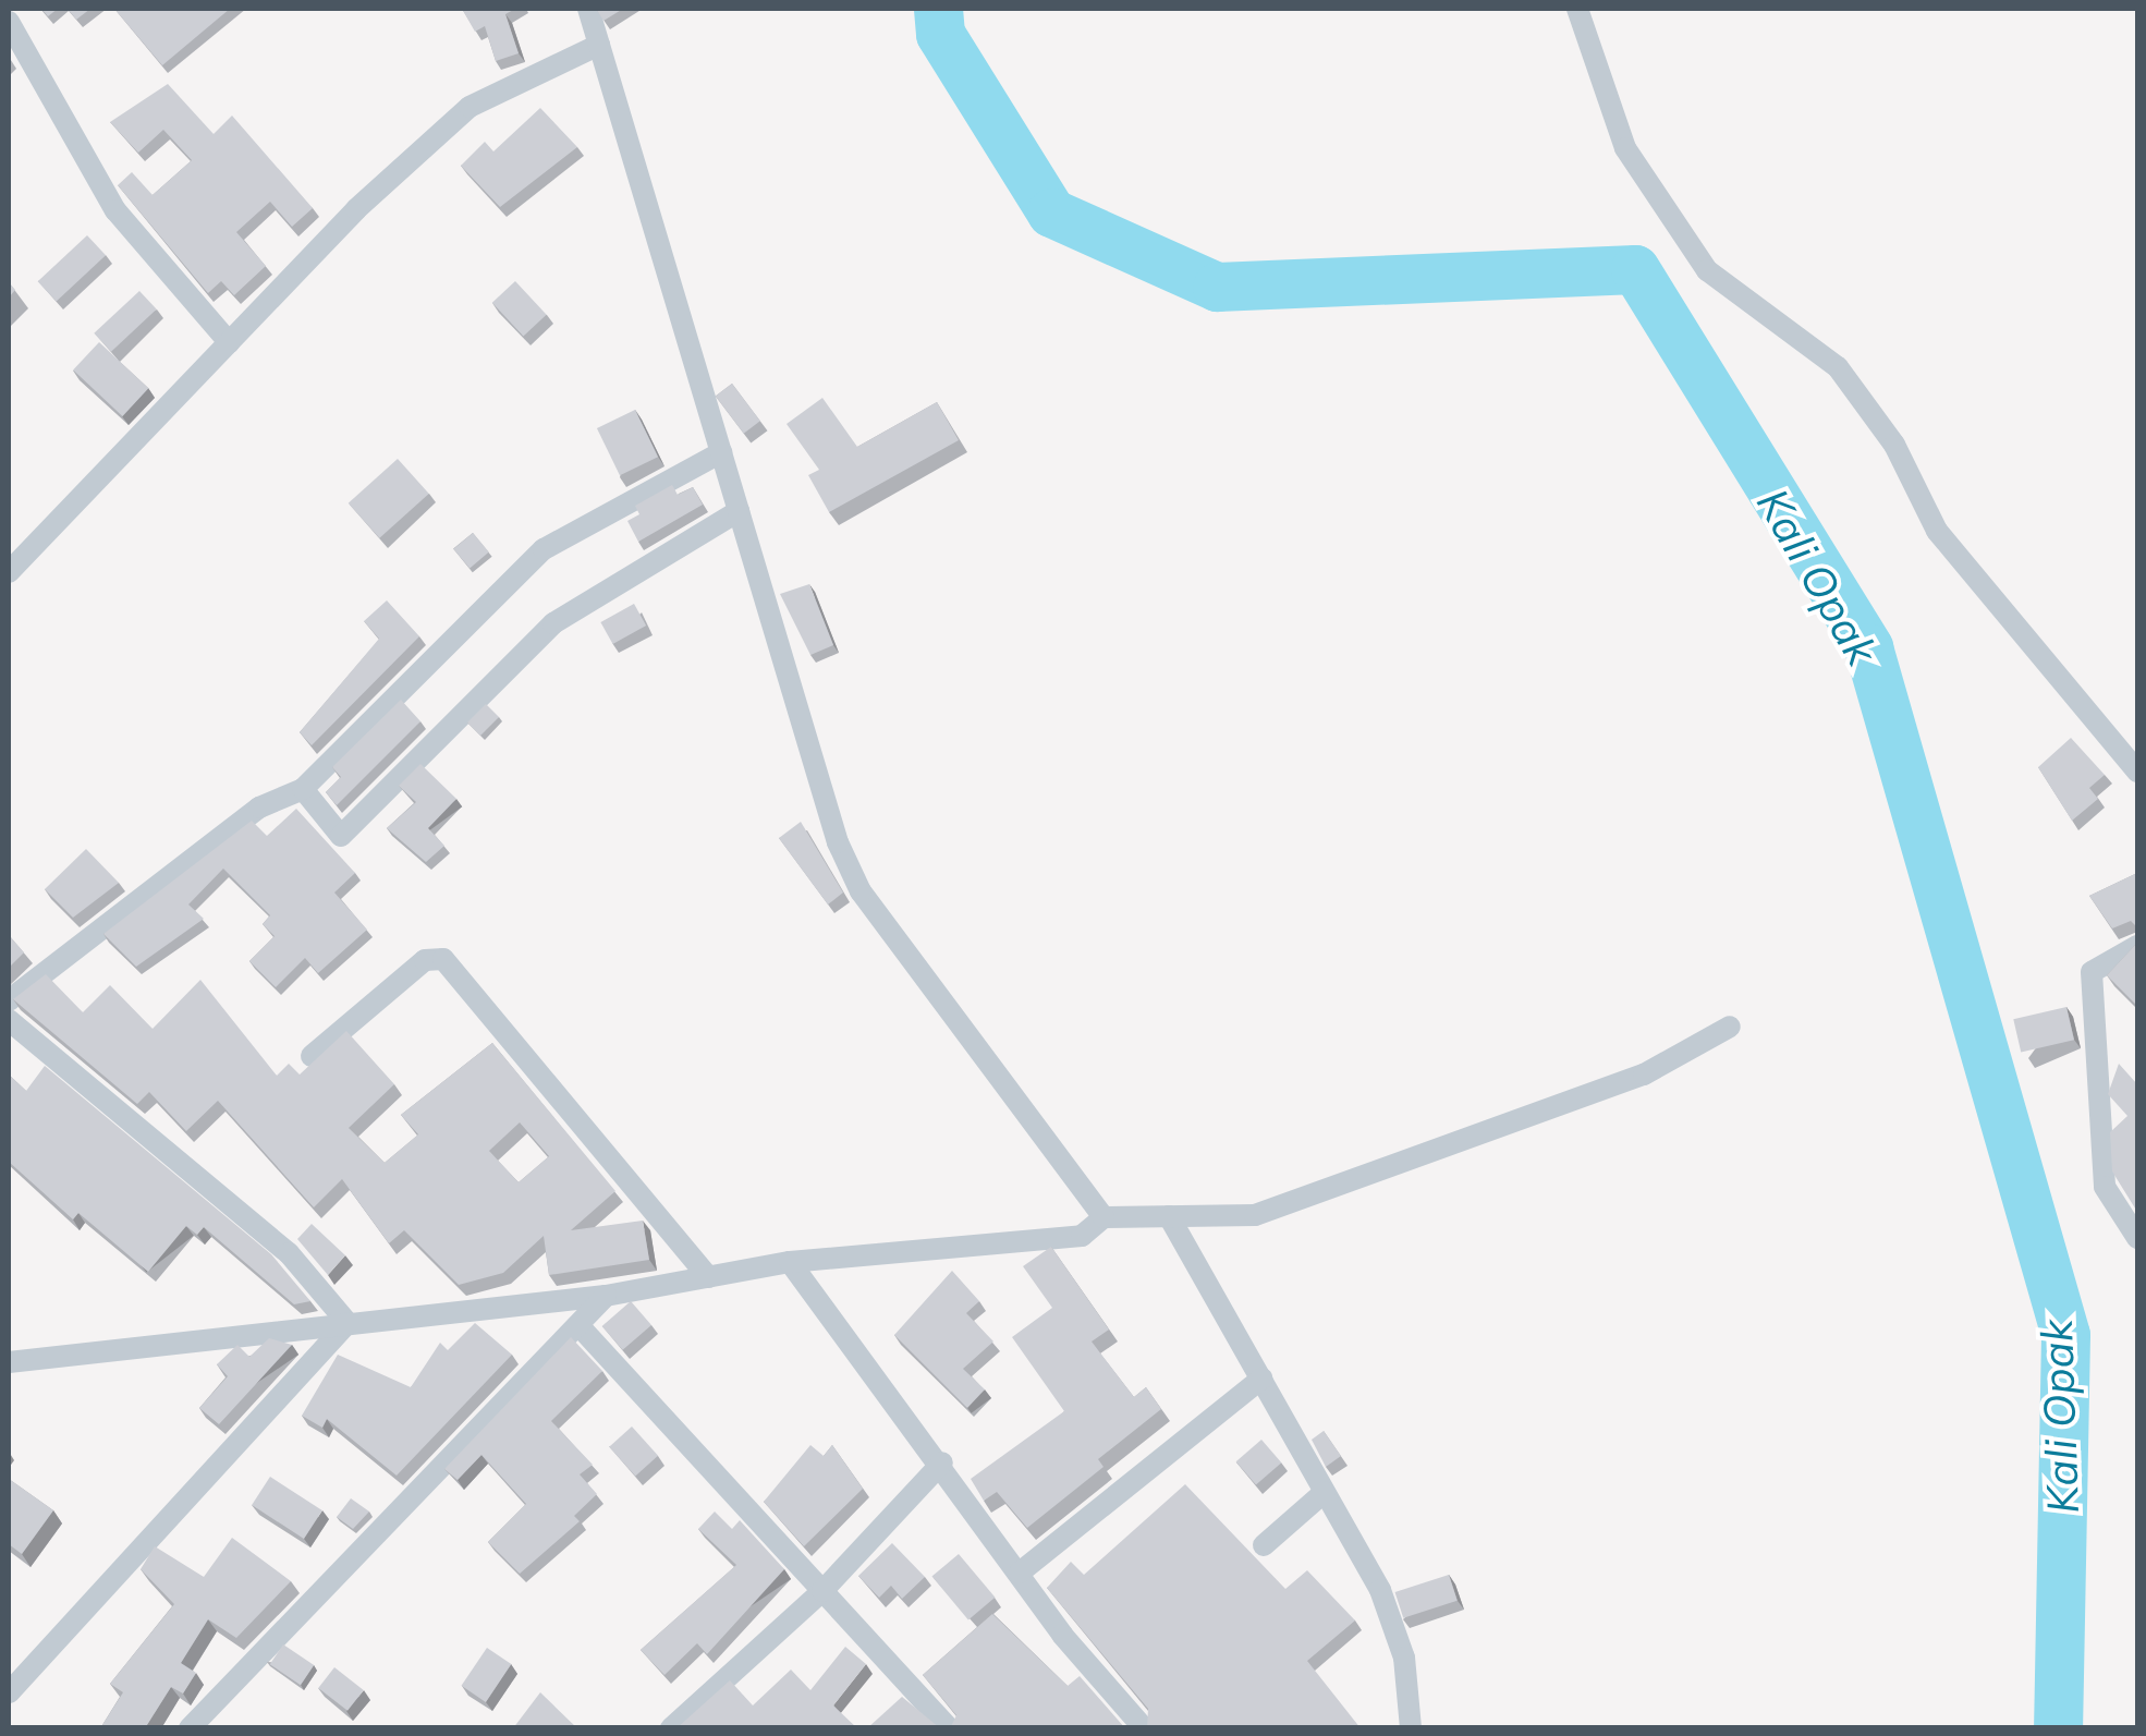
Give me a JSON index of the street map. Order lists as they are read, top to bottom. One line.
{"water":["Kali Opak"]}
